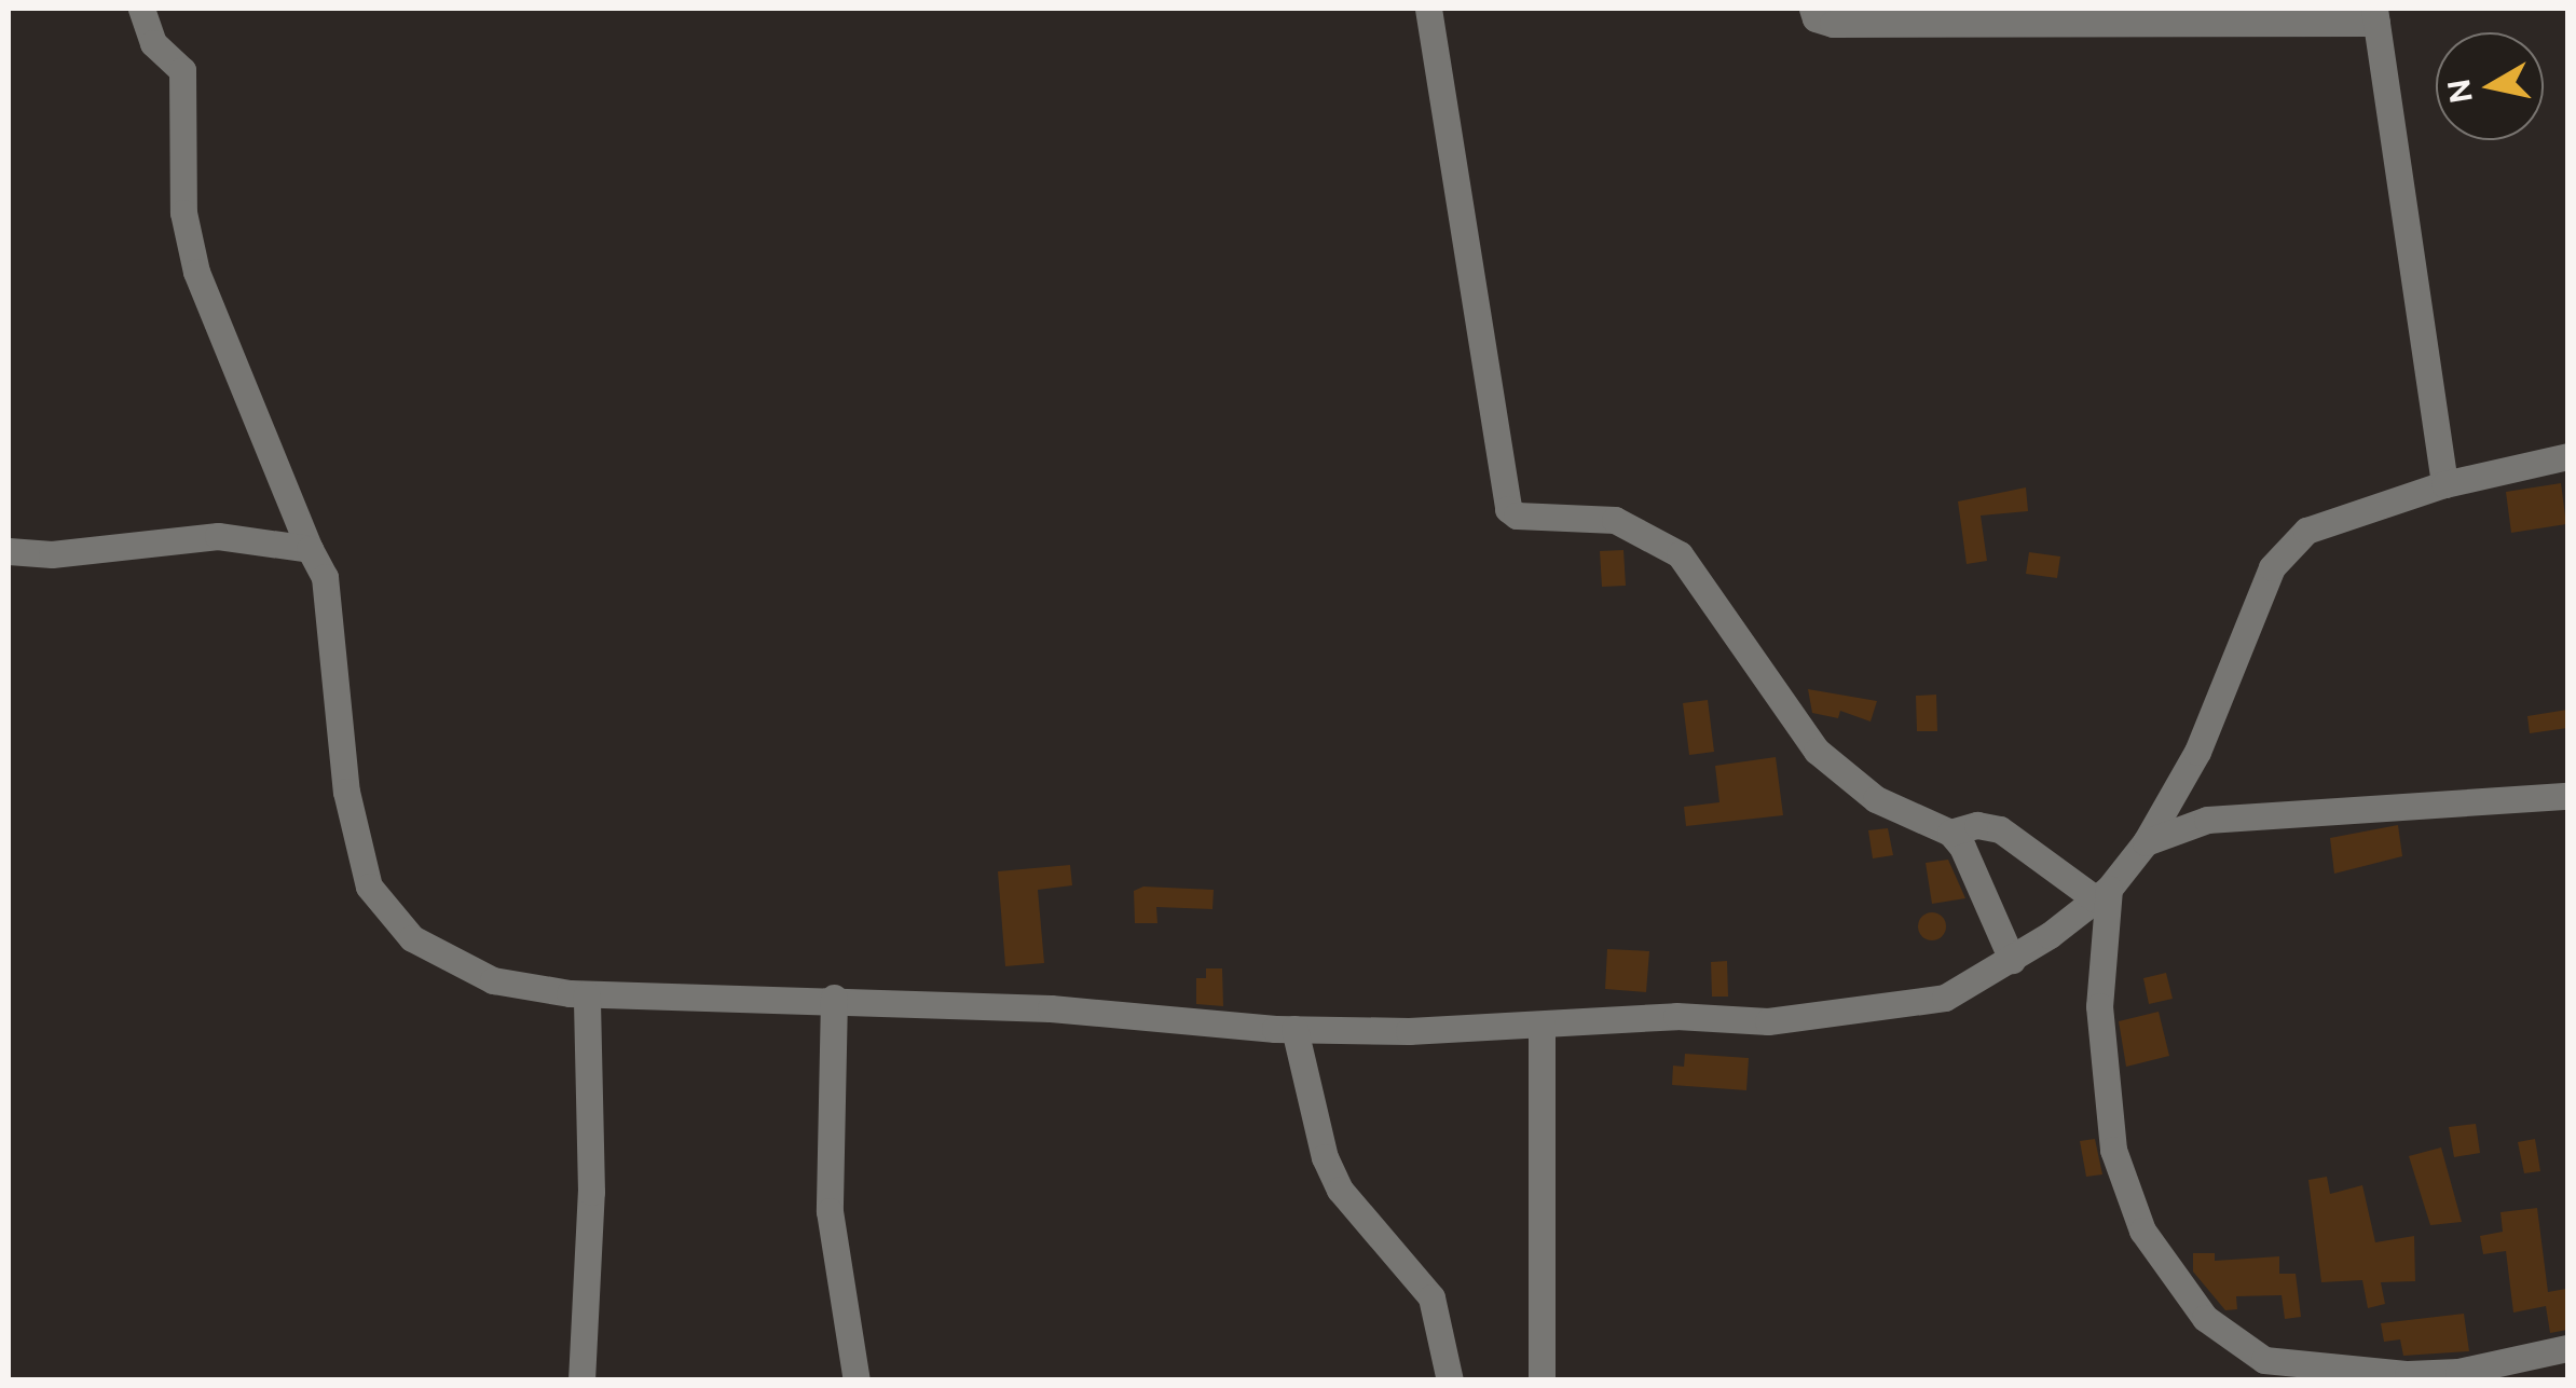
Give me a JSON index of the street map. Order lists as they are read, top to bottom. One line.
{"north":"left"}
